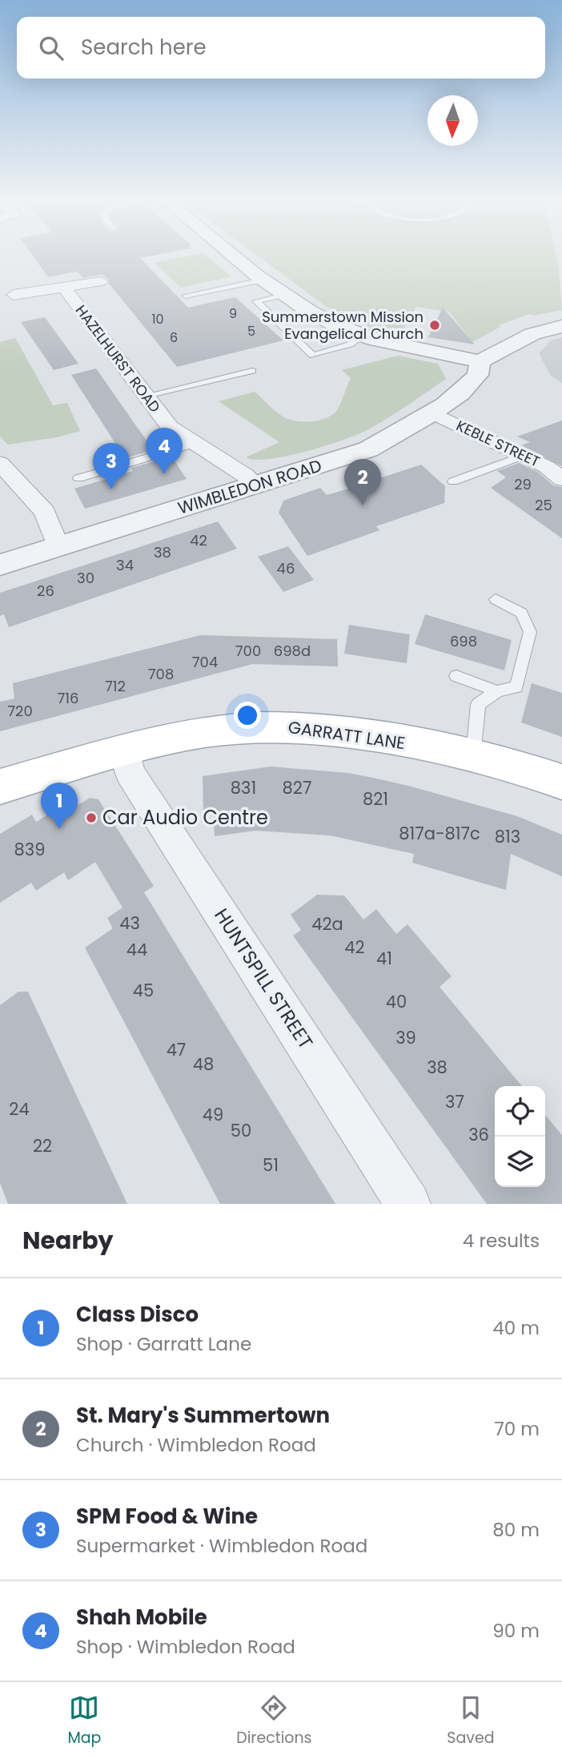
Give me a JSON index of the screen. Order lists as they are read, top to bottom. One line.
{"streets":{"main road":["GARRATT LANE"],"street":["HAZELHURST ROAD","KEBLE STREET","WIMBLEDON ROAD","HUNTSPILL STREET"]},"crossings":[["HAZELHURST ROAD","WIMBLEDON ROAD"],["KEBLE STREET","WIMBLEDON ROAD"],["GARRATT LANE","HUNTSPILL STREET"]],"places":["Summerstown Mission Evangelical Church","Car Audio Centre"],"house_numbers":["9","10","5","6","29","25","42","38","34","46","30","26","698","700","698d","704","708","712","716","720","831","827","821","817a-817c","813","839","43","42a","42","44","41","45","40","39","47","48","38","37","24","49","50","36","22","51"],"north":"bottom","page":{"search":"Search here","pins":["4","3","2","1"],"heading":["Nearby","4 results"],"list":[{"mark":"1","name":"Class Disco","note":"Shop · Garratt Lane","value":"40 m"},{"mark":"2","name":"St. Mary's Summertown","note":"Church · Wimbledon Road","value":"70 m"},{"mark":"3","name":"SPM Food & Wine","note":"Supermarket · Wimbledon Road","value":"80 m"},{"mark":"4","name":"Shah Mobile","note":"Shop · Wimbledon Road","value":"90 m"}],"nav":["Map","Directions","Saved"]}}
